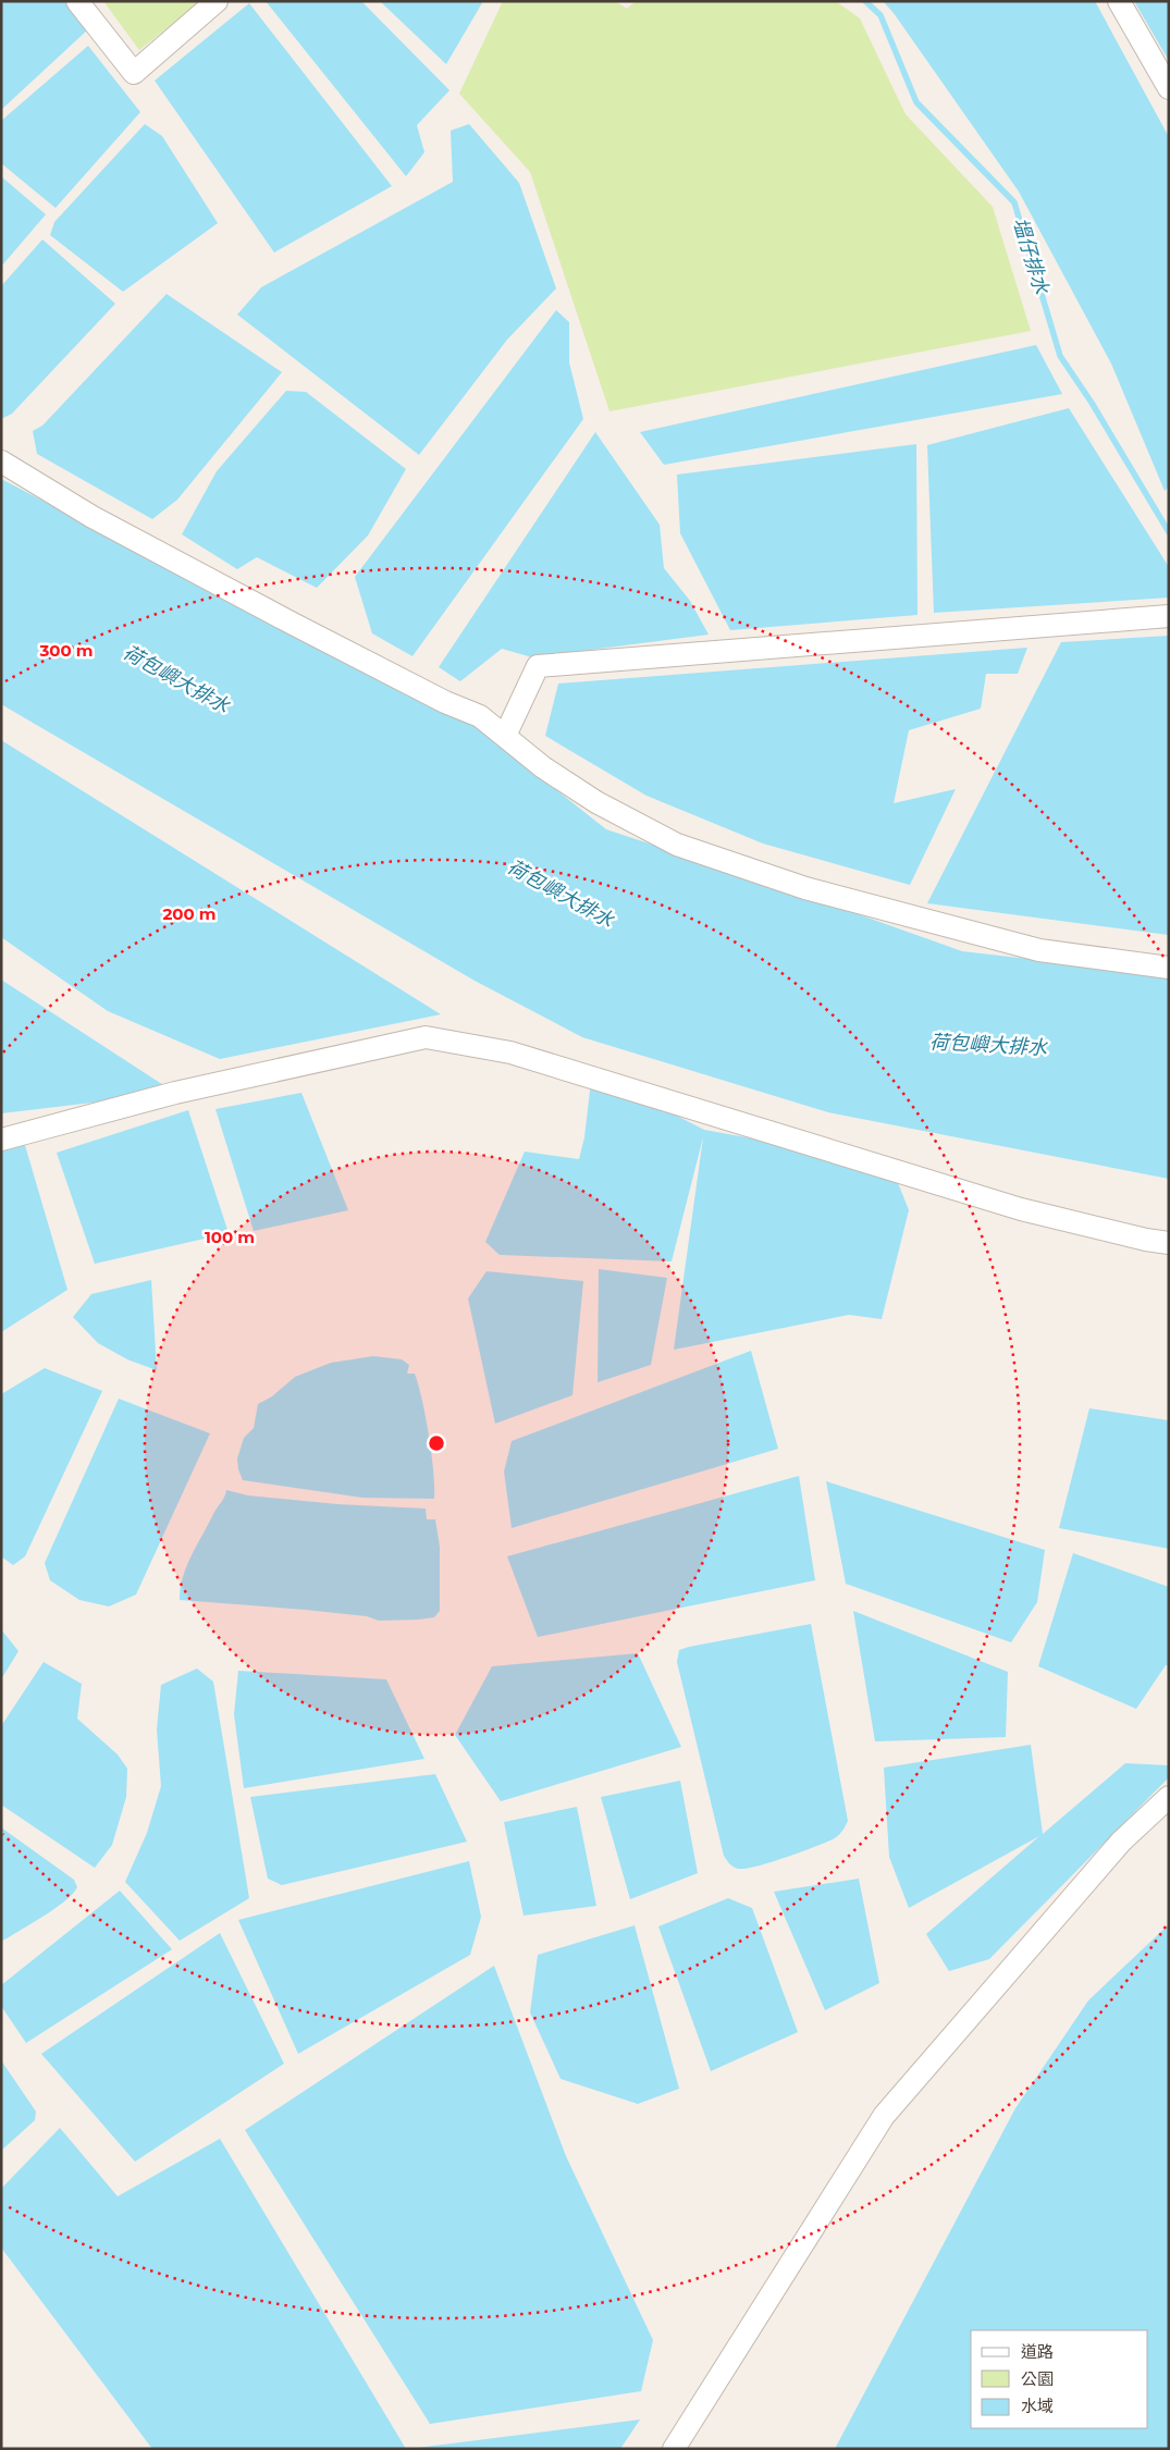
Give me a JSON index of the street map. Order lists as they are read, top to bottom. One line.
{"water":["塭仔排水","荷包嶼大排水"],"legend":["道路","公園","水域"],"rings":["300 m","200 m","100 m"]}
